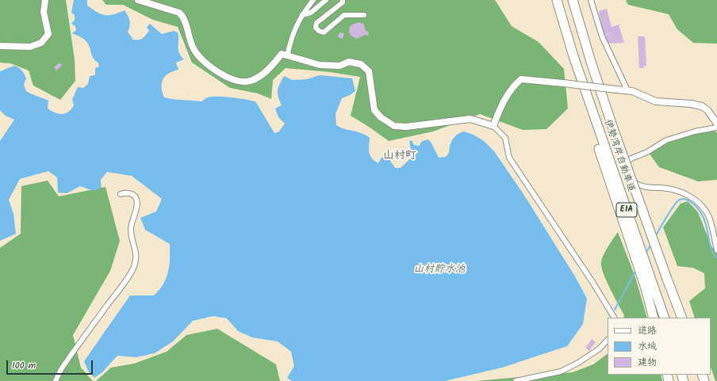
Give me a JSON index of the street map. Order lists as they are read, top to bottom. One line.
{"streets":{"highway":["伊勢湾岸自動車道","E1A"]},"crossings":[["伊勢湾岸自動車道","E1A"]],"districts":["山村町"],"water":["山村貯水池"],"legend":["道路","水域","建物"],"scale_bar":"100 m"}
